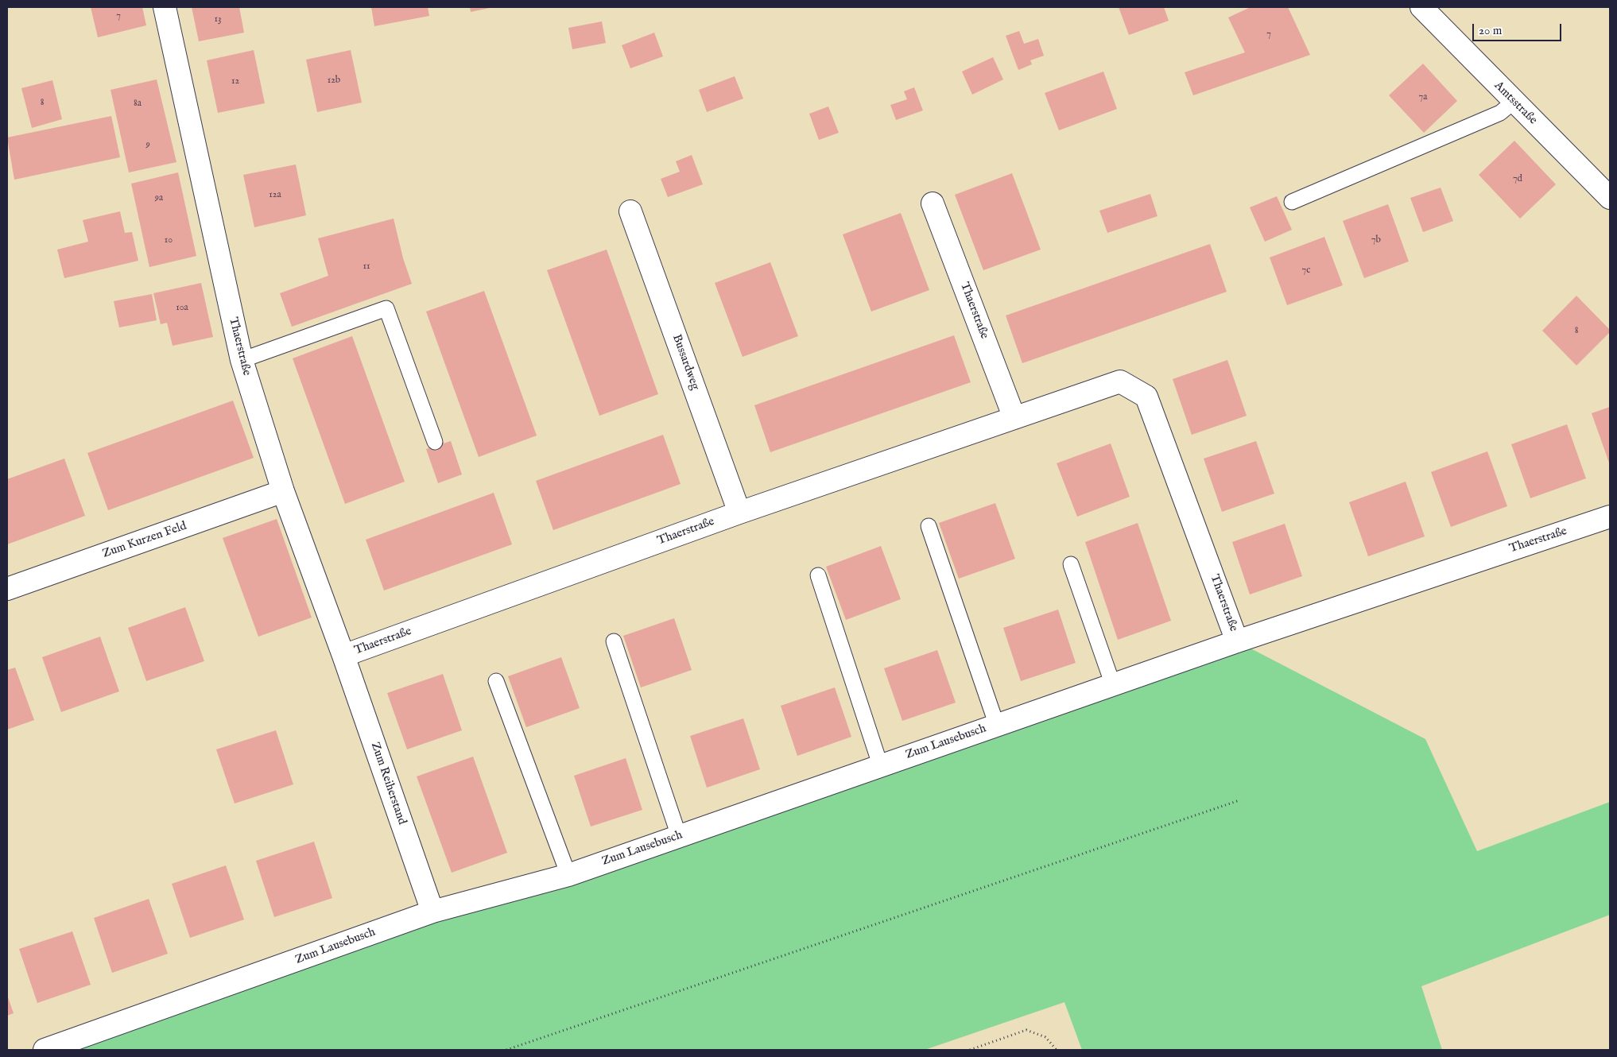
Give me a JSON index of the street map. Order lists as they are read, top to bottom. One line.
{"streets":{"street":["Amtsstraße","Thaerstraße","Bussardweg","Zum Kurzen Feld","Zum Lausebusch","Zum Reiherstand"]},"crossings":[["Thaerstraße","Bussardweg"],["Thaerstraße","Zum Kurzen Feld"],["Thaerstraße","Zum Lausebusch"],["Thaerstraße","Zum Reiherstand"],["Zum Lausebusch","Zum Reiherstand"]],"house_numbers":["7","13","7","12b","12","7a","8","8a","9","7d","12a","9a","10","7b","11","7c","10a","8"],"scale_bar":"20 m"}
